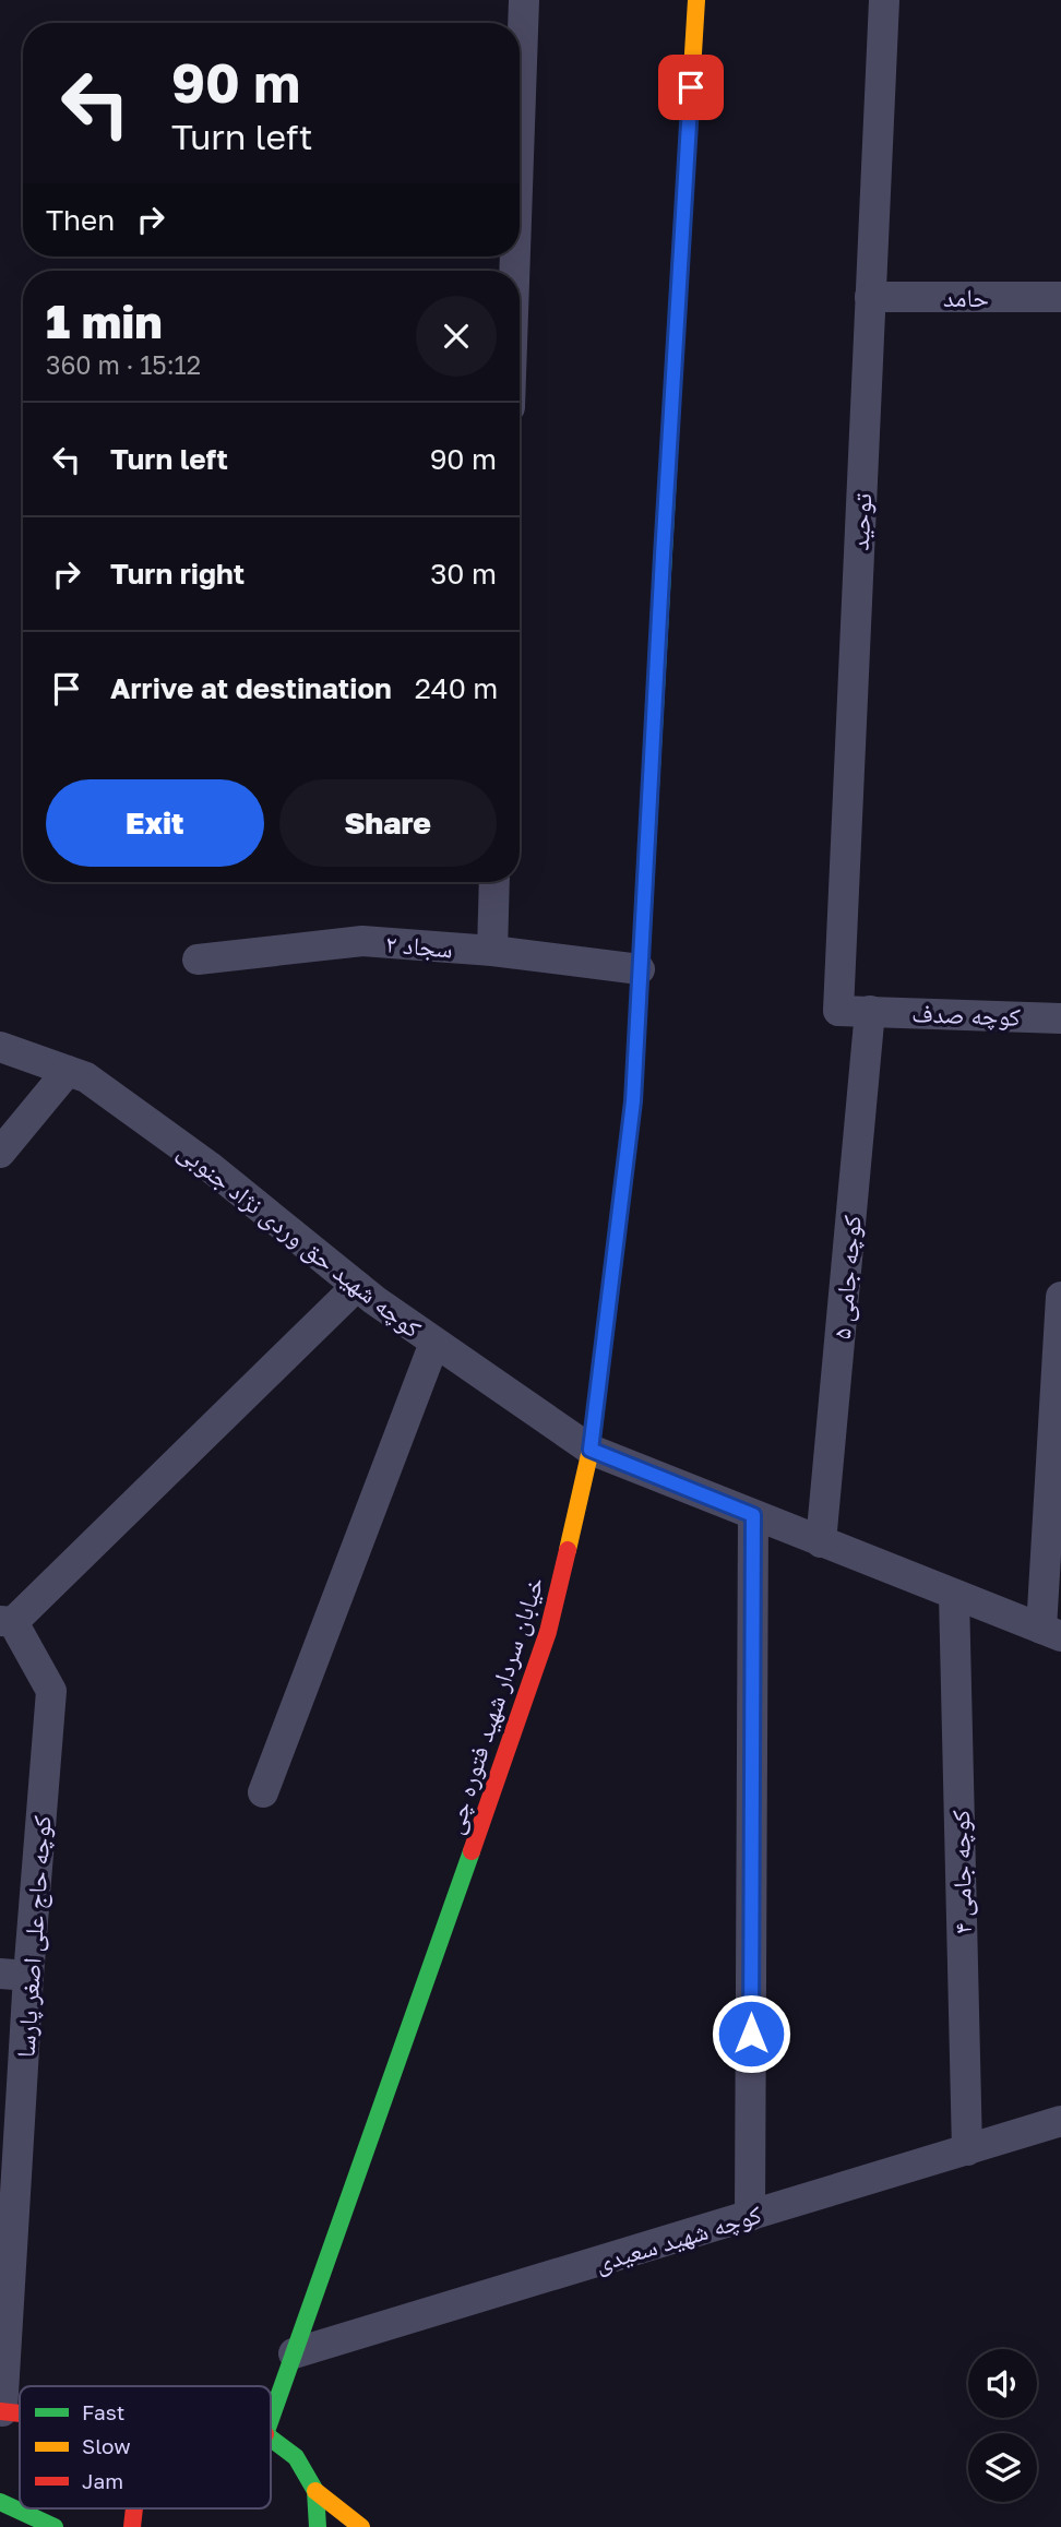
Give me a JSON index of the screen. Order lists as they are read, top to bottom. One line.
{"streets":{"street":["حامد","توحید","سجاد ۲","کوچه صدف","کوچه شهید حق وردی نژاد جنوبی","کوچه جامی ۵","خیابان سردار شهید فتوره چی","کوچه جامی ۴","کوچه حاج علی اصغر پارسا","کوچه شهید سعیدی"]},"crossings":[["حامد","توحید"],["توحید","کوچه صدف"],["توحید","کوچه جامی ۵"],["سجاد ۲","خیابان سردار شهید فتوره چی"],["کوچه صدف","کوچه جامی ۵"],["کوچه شهید حق وردی نژاد جنوبی","کوچه جامی ۵"],["کوچه شهید حق وردی نژاد جنوبی","خیابان سردار شهید فتوره چی"],["کوچه شهید حق وردی نژاد جنوبی","کوچه جامی ۴"],["خیابان سردار شهید فتوره چی","کوچه شهید سعیدی"],["کوچه جامی ۴","کوچه شهید سعیدی"]],"legend":["Fast","Slow","Jam"],"page":{"turn":["90 m","Turn left"],"then":"Then","heading":["1 min","360 m · 15:12"],"list":[{"name":"Turn left","value":"90 m"},{"name":"Turn right","value":"30 m"},{"name":"Arrive at destination","value":"240 m"}],"buttons":["Exit","Share"]}}
